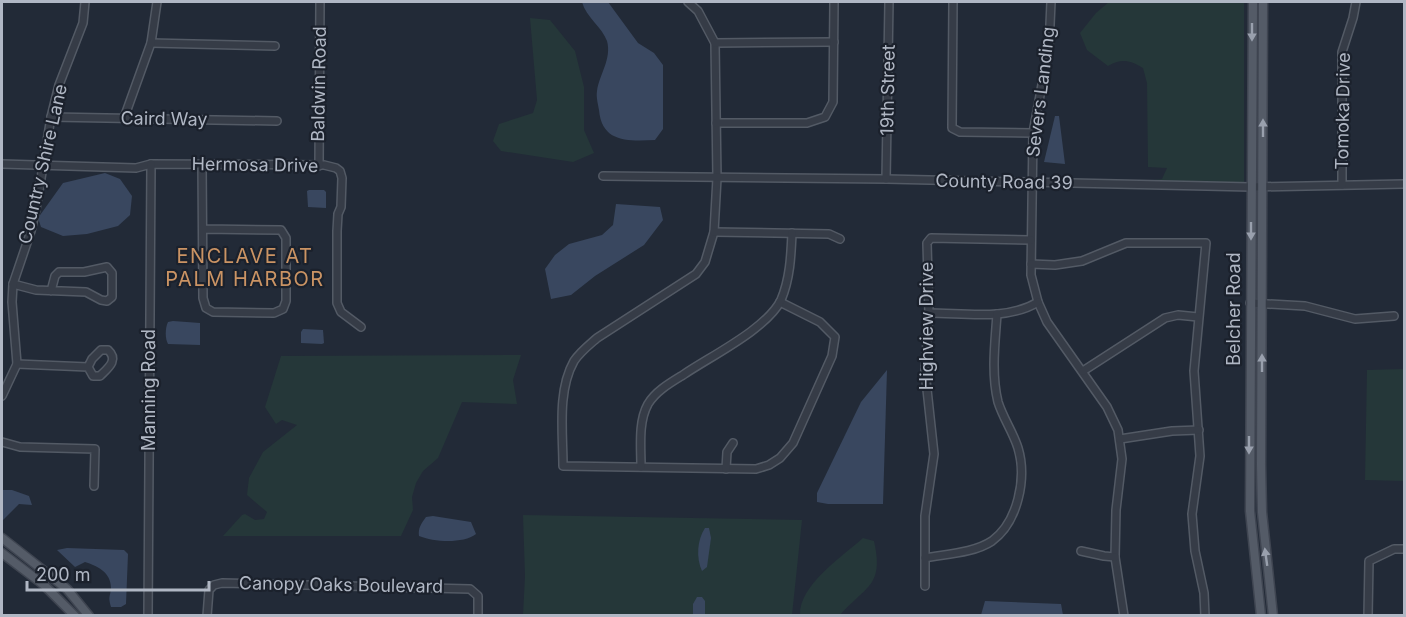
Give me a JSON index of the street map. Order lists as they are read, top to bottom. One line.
{"streets":{"main road":["Belcher Road"],"street":["Baldwin Road","19th Street","Severs Landing","Tomoka Drive","Caird Way","Country Shire Lane","Hermosa Drive","County Road 39","Highview Drive","Manning Road","Canopy Oaks Boulevard"]},"crossings":[["Baldwin Road","Hermosa Drive"],["19th Street","County Road 39"],["Severs Landing","County Road 39"],["Severs Landing","Highview Drive"],["Tomoka Drive","County Road 39"],["Caird Way","Country Shire Lane"],["Country Shire Lane","Hermosa Drive"],["Hermosa Drive","Manning Road"],["County Road 39","Belcher Road"]],"districts":["ENCLAVE AT PALM HARBOR"],"scale_bar":"200 m"}
